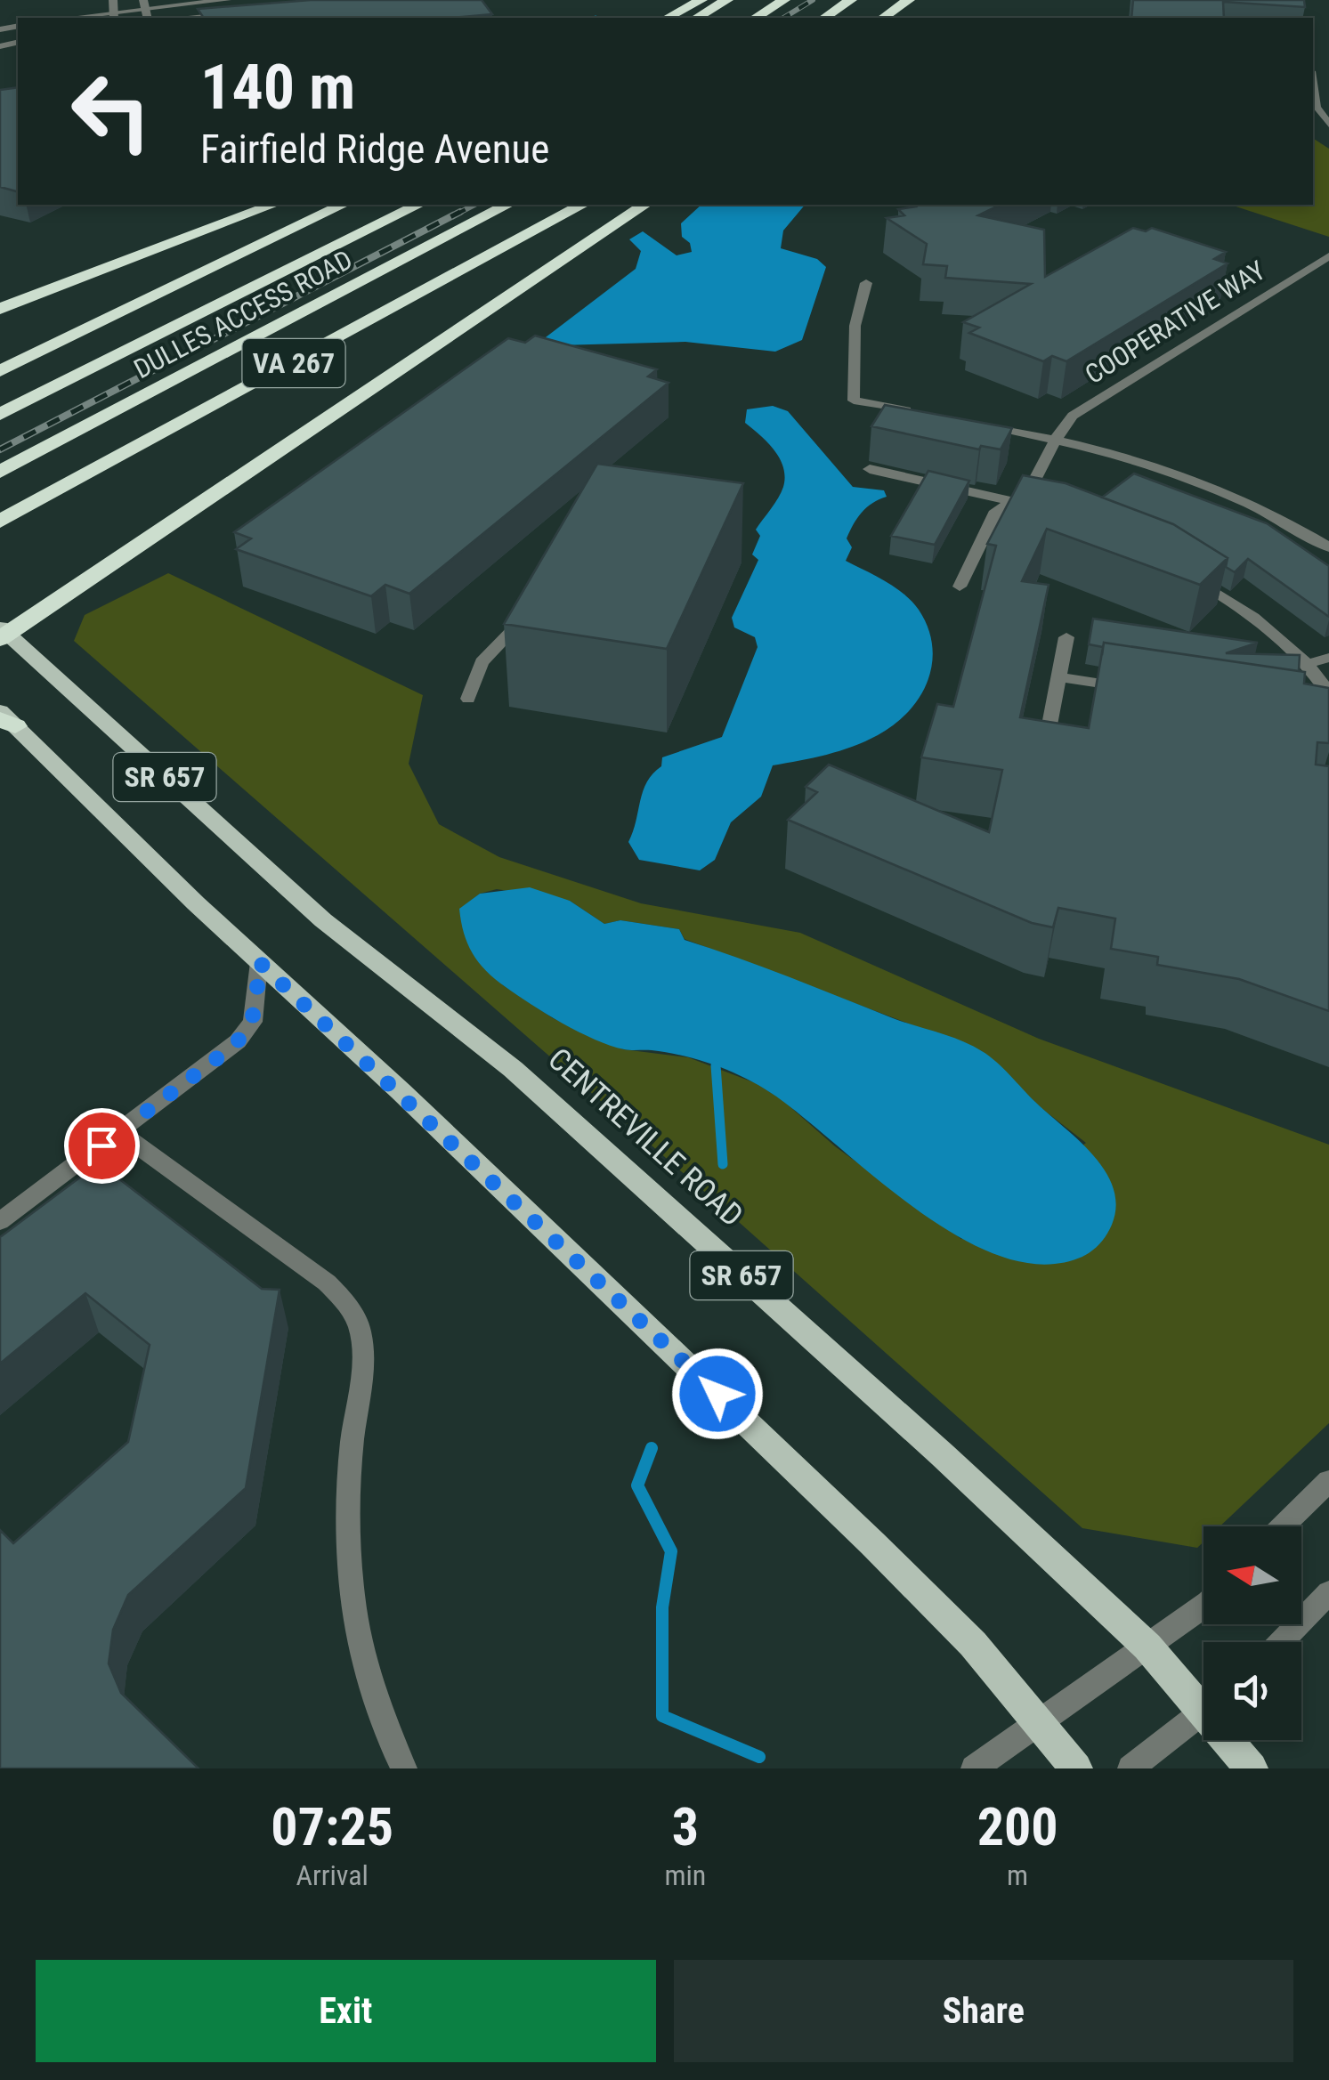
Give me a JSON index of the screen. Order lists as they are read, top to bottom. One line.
{"streets":{"highway":["DULLES ACCESS ROAD","VA 267"],"main road":["SR 657","CENTREVILLE ROAD"],"street":["COOPERATIVE WAY"]},"north":"left","page":{"turn":["140 m","Fairfield Ridge Avenue"],"eta":["07:25","Arrival","3","min","200","m"],"buttons":["Exit","Share"]}}
